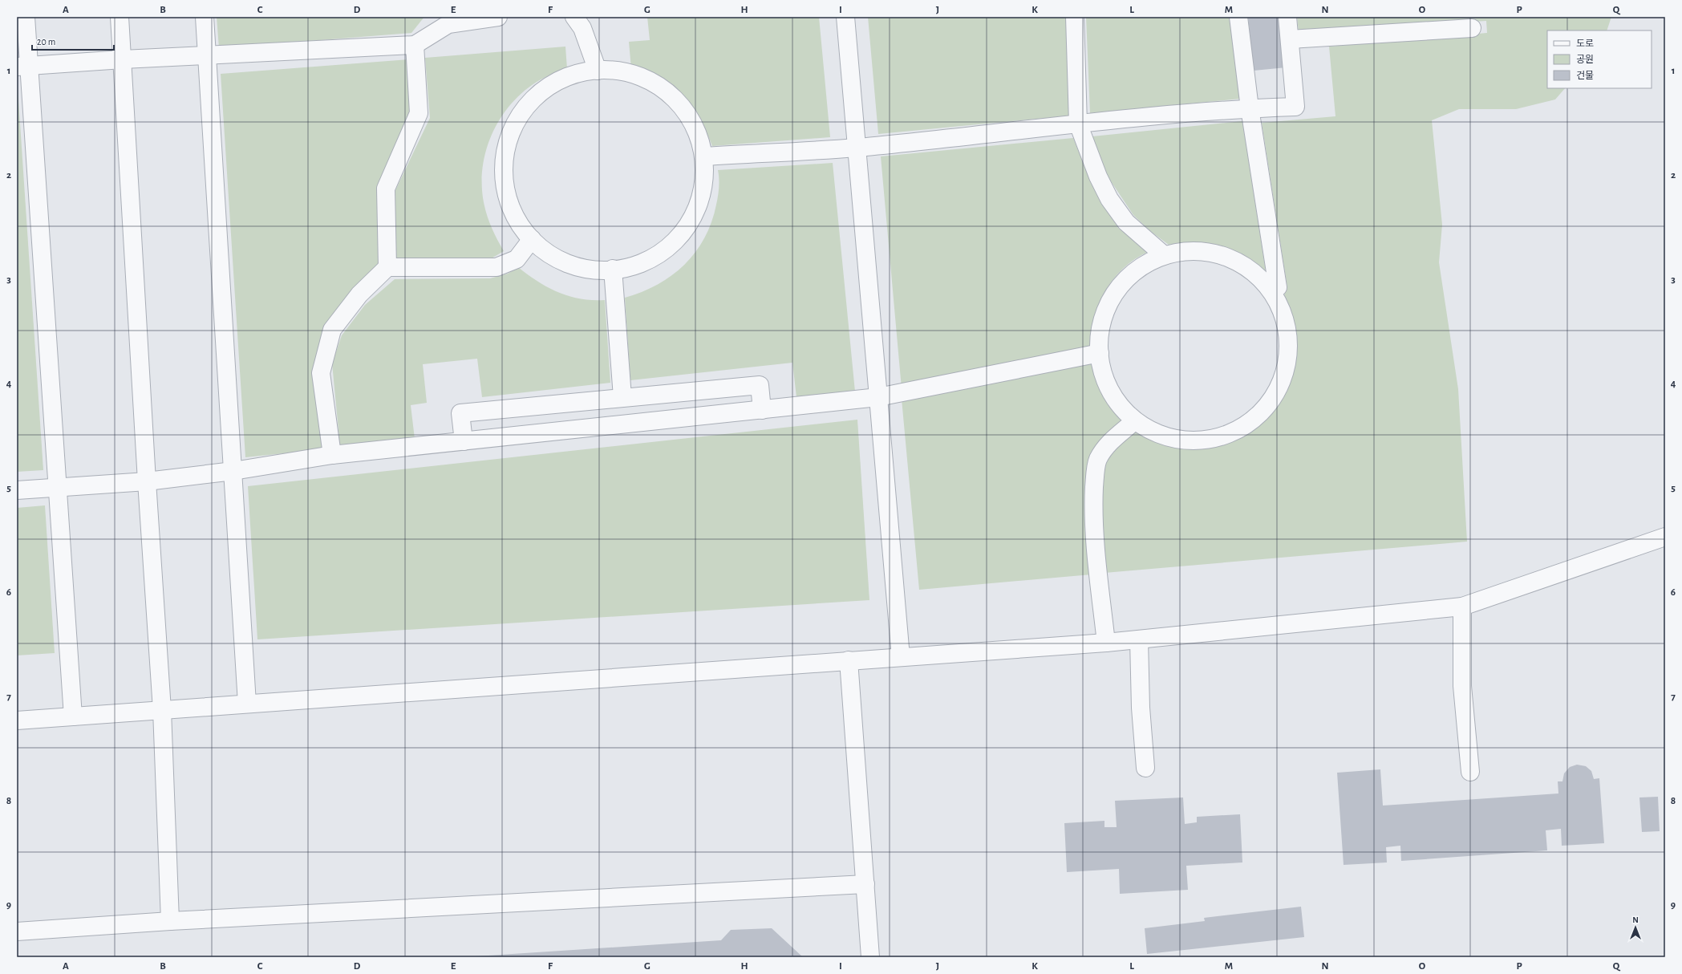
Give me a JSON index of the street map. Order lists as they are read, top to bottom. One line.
{"legend":["도로","공원","건물"],"scale_bar":"20 m","north":"top","grid":{"columns":["A","B","C","D","E","F","G","H","I","J","K","L","M","N","O","P","Q"],"rows":["1","2","3","4","5","6","7","8","9"]}}
